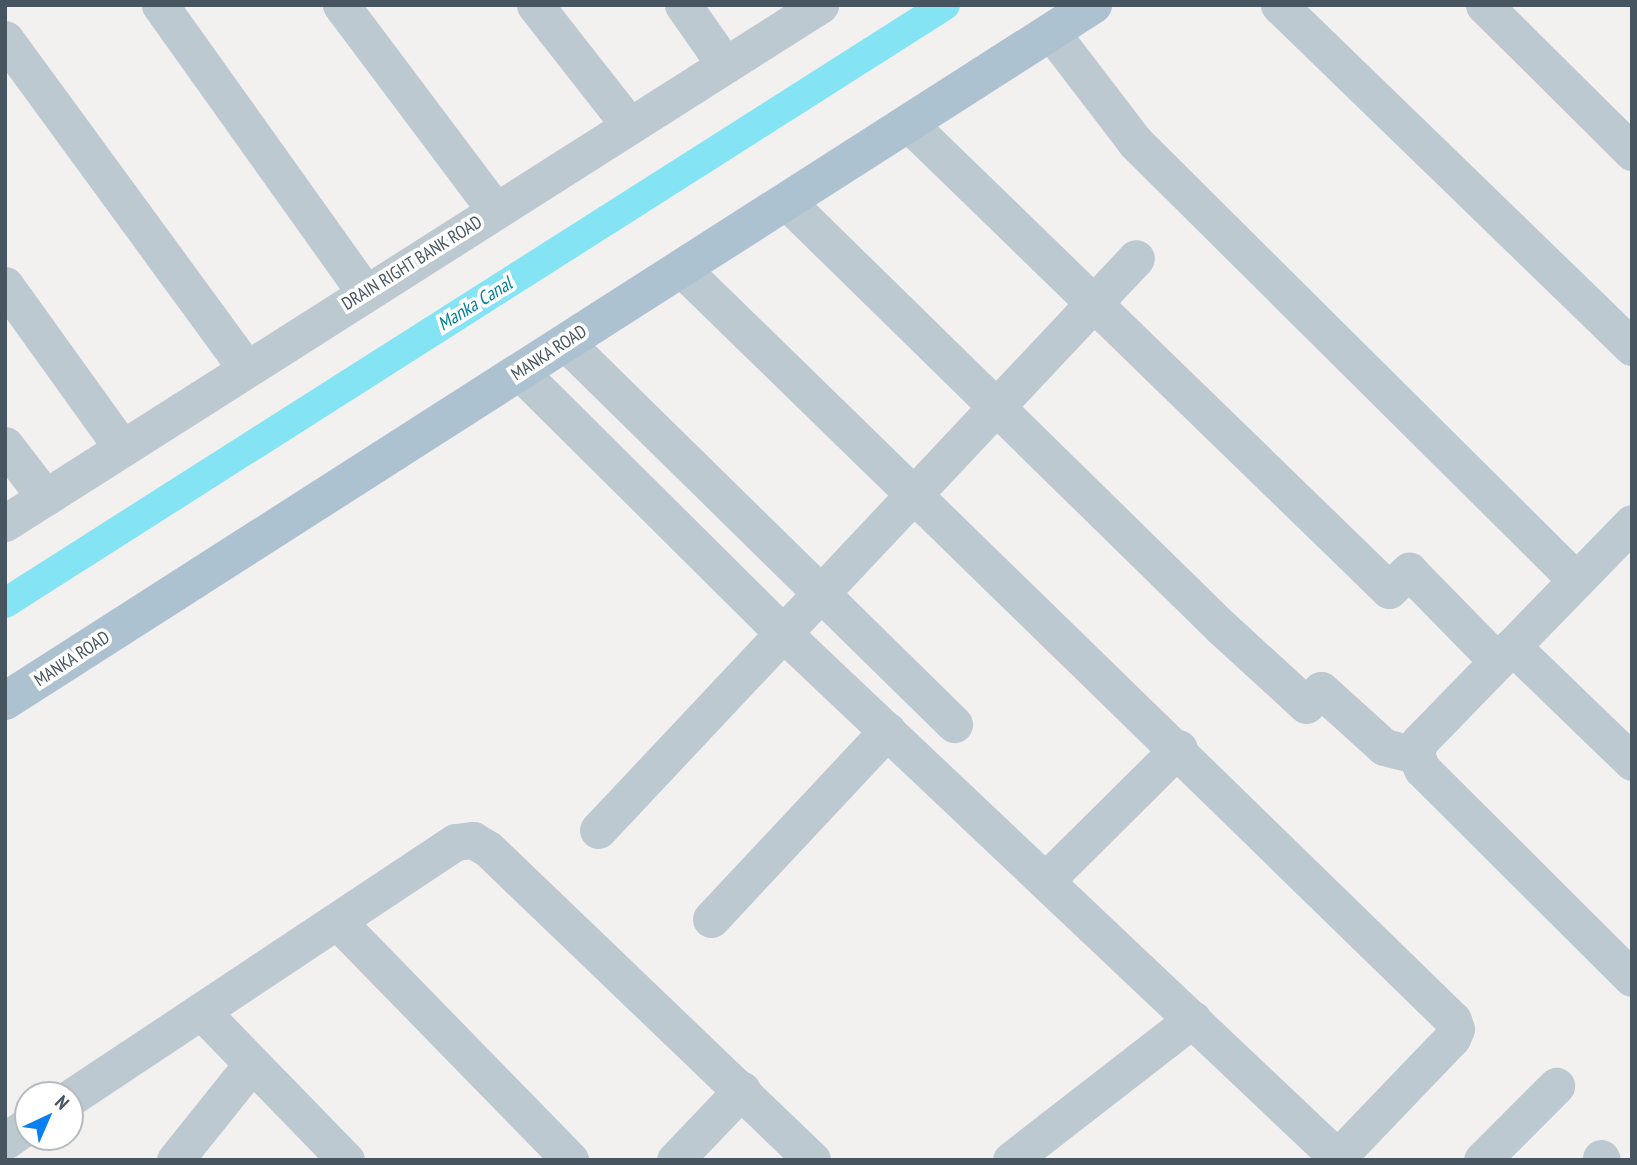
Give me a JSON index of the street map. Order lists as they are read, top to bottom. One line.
{"streets":{"main road":["MANKA ROAD"],"street":["DRAIN RIGHT BANK ROAD"]},"water":["Manka Canal"],"north":"top right"}
